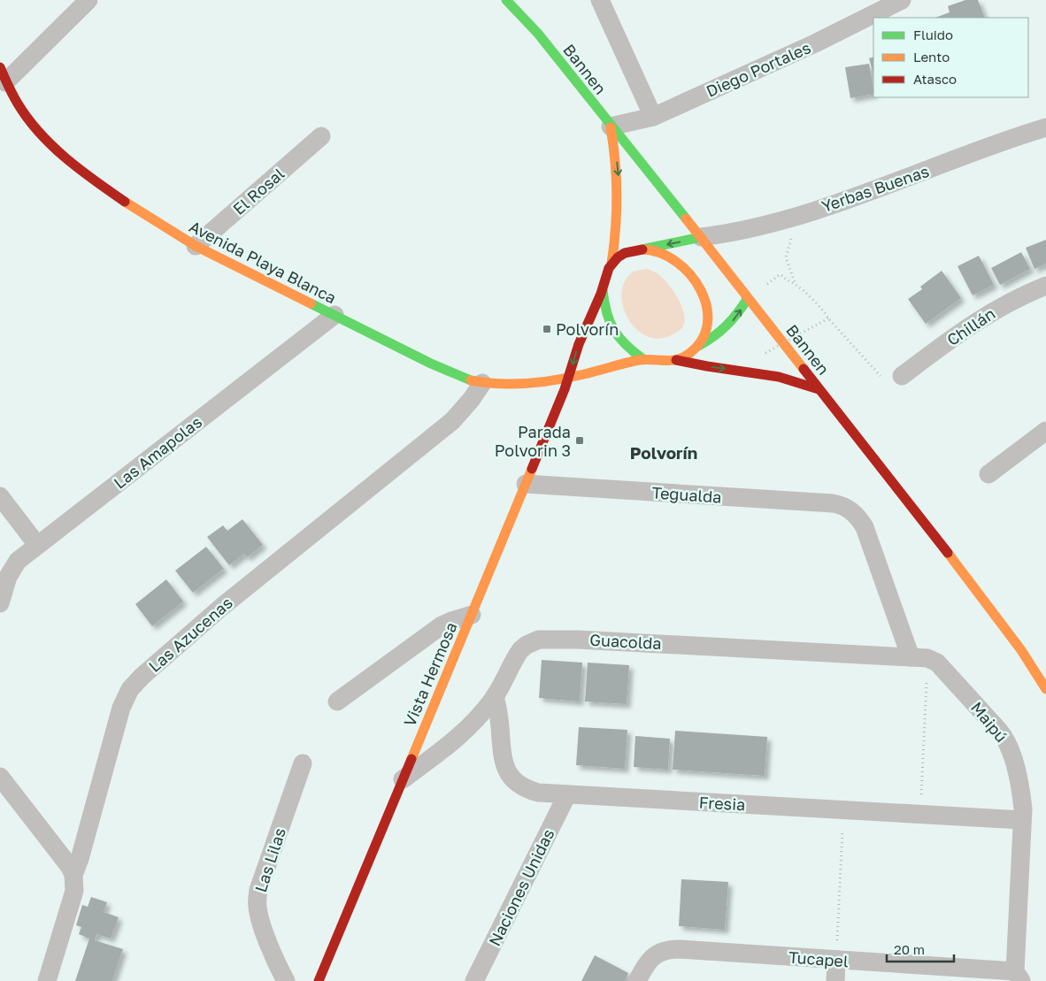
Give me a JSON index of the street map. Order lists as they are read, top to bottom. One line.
{"streets":{"main road":["Bannen","Avenida Playa Blanca","Vista Hermosa"],"street":["Diego Portales","Yerbas Buenas","El Rosal","Chillán","Las Amapolas","Tegualda","Las Azucenas","Guacolda","Maipú","Fresia","Las Lilas","Naciones Unidas","Tucapel"]},"crossings":[["Bannen","Diego Portales"],["Bannen","Yerbas Buenas"],["Bannen","Vista Hermosa"],["Diego Portales","Vista Hermosa"],["El Rosal","Avenida Playa Blanca"],["Avenida Playa Blanca","Las Amapolas"],["Avenida Playa Blanca","Las Azucenas"],["Avenida Playa Blanca","Vista Hermosa"],["Tegualda","Guacolda"],["Tegualda","Vista Hermosa"],["Tegualda","Maipú"],["Guacolda","Vista Hermosa"],["Guacolda","Maipú"],["Guacolda","Fresia"],["Maipú","Fresia"],["Maipú","Tucapel"],["Fresia","Naciones Unidas"]],"districts":["Polvorín"],"places":{"transit":["Polvorín","Parada Polvorin 3"]},"legend":["Fluido","Lento","Atasco"],"scale_bar":"20 m"}
